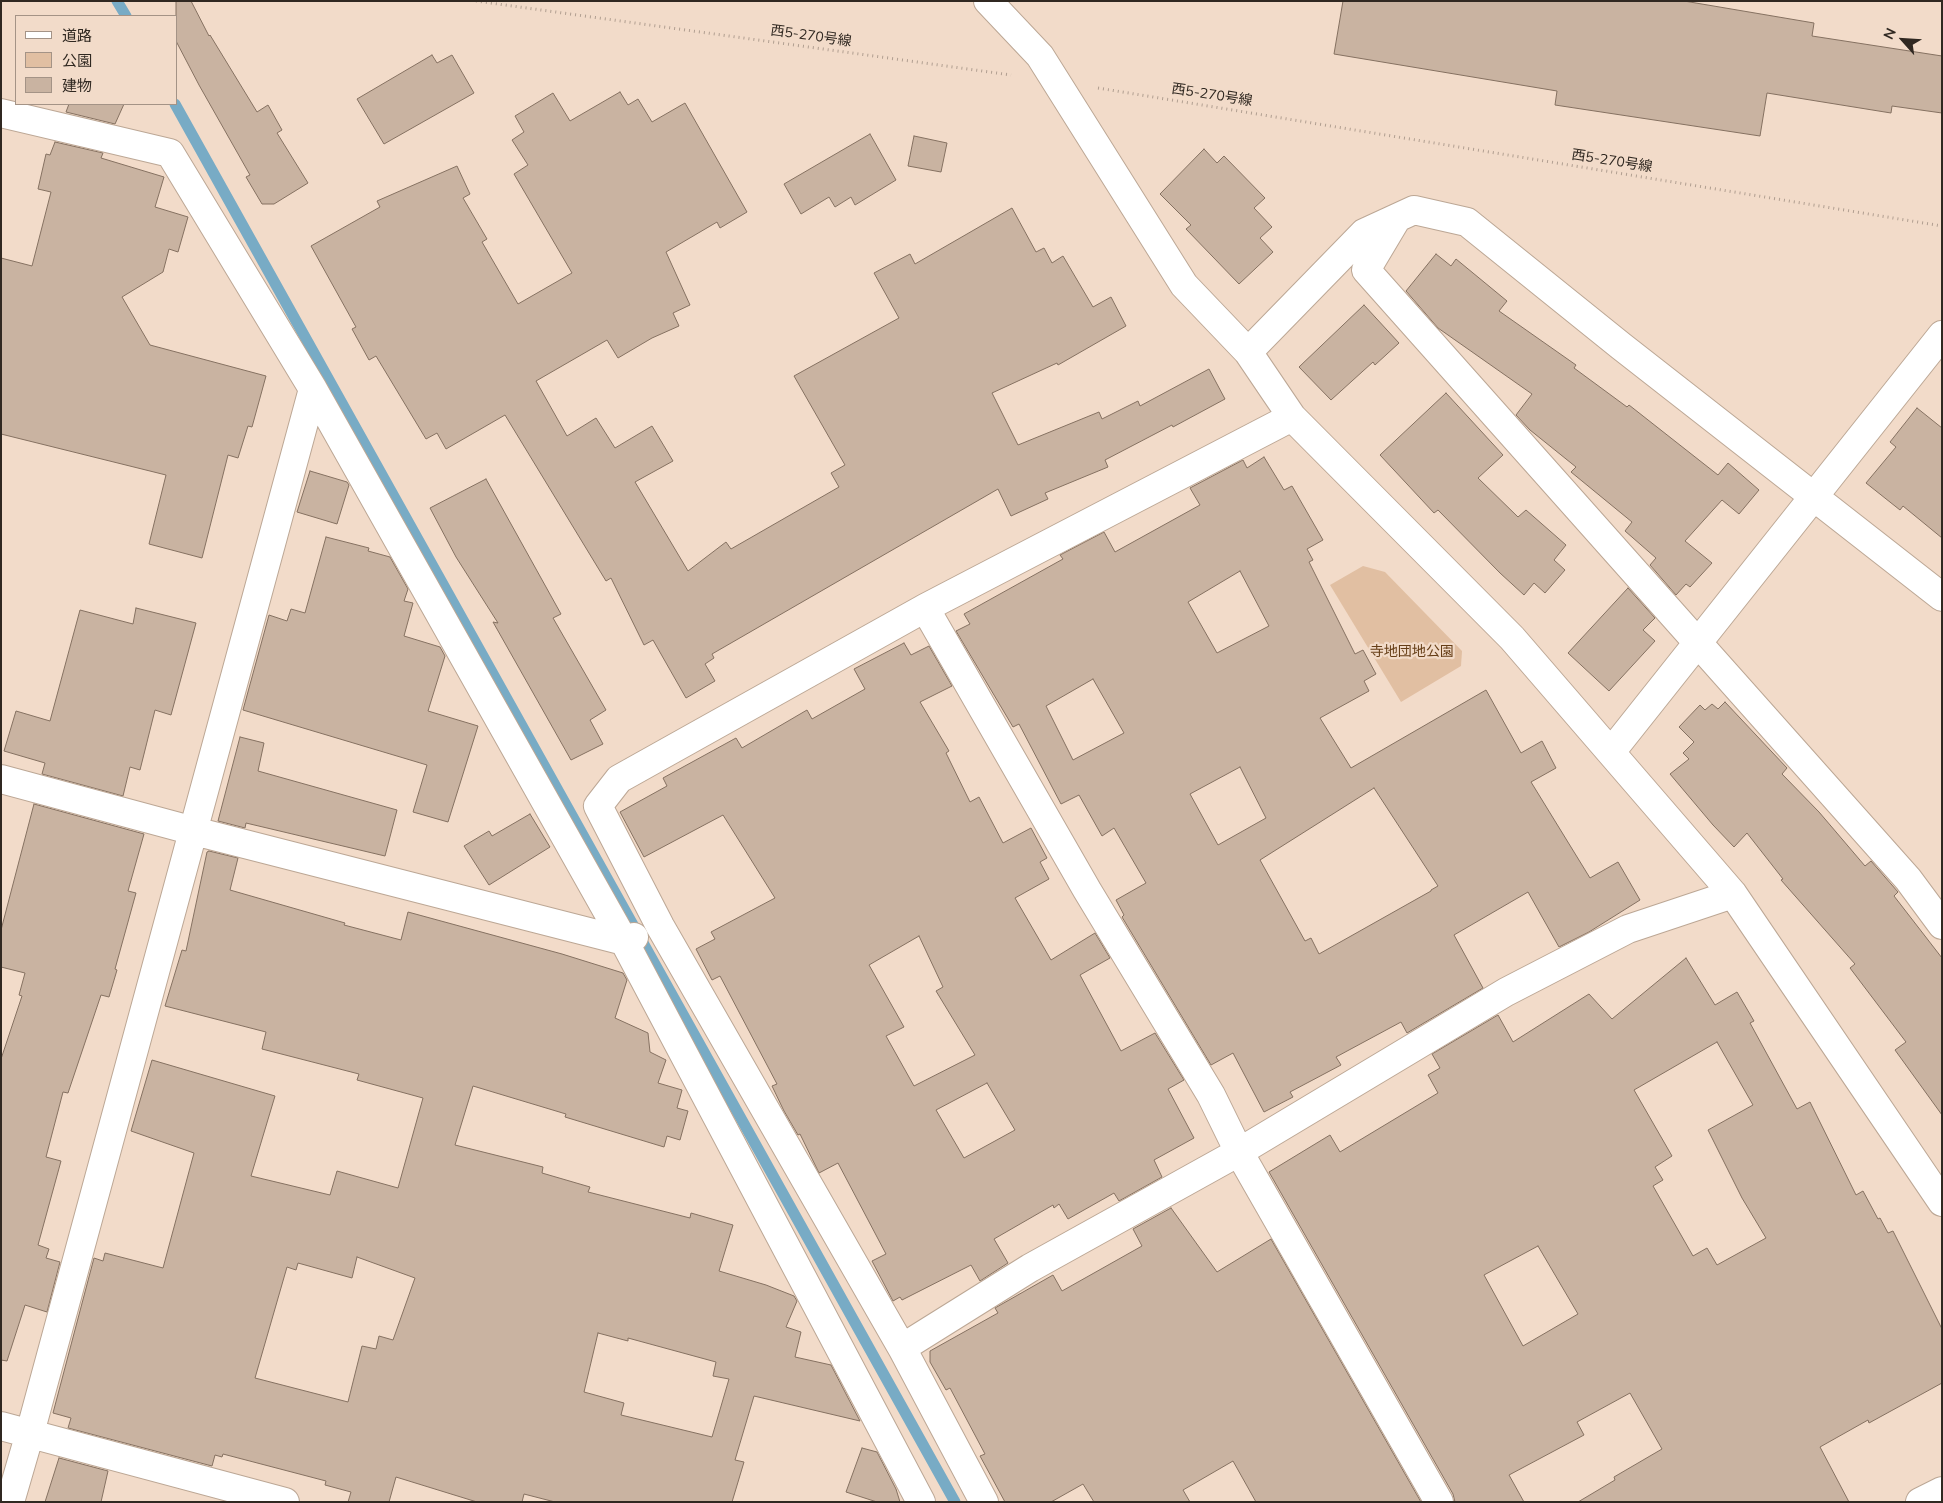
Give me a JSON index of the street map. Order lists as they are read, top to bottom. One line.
{"streets":{"path":["西5-270号線"]},"parks":["寺地団地公園"],"legend":["道路","公園","建物"],"north":"top left"}
